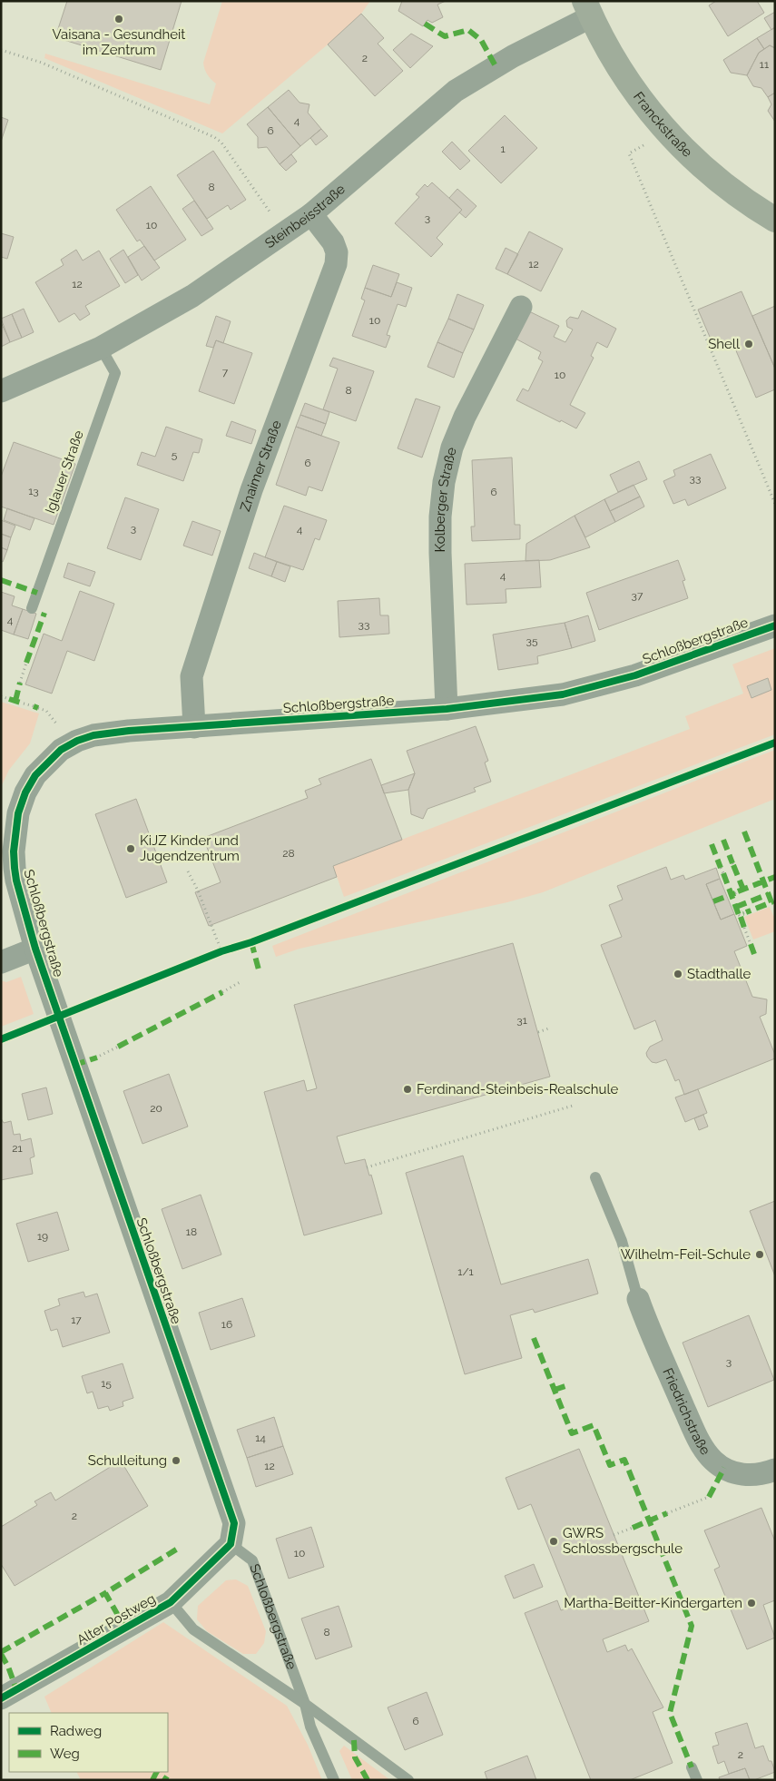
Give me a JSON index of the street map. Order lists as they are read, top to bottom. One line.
{"streets":{"street":["Franckstraße","Steinbeisstraße","Znaimer Straße","Kolberger Straße","Schloßbergstraße","Friedrichstraße","Alter Postweg"],"lane":["Iglauer Straße"]},"crossings":[["Franckstraße","Steinbeisstraße"],["Steinbeisstraße","Znaimer Straße"],["Steinbeisstraße","Iglauer Straße"],["Znaimer Straße","Schloßbergstraße"],["Kolberger Straße","Schloßbergstraße"],["Schloßbergstraße","Alter Postweg"]],"places":["Vaisana - Gesundheit im Zentrum","Shell","KiJZ Kinder und Jugendzentrum","Stadthalle","Ferdinand-Steinbeis-Realschule","Wilhelm-Feil-Schule","Schulleitung","GWRS Schlossbergschule","Martha-Beitter-Kindergarten"],"house_numbers":["2","11","4","6","1","8","3","10","12","12","10","7","10","8","5","6","33","13","6","3","4","4","37","4","33","35","28","31","20","21","18","19","1/1","17","16","3","15","14","12","2","10","8","6","2"],"legend":["Radweg","Weg"]}
